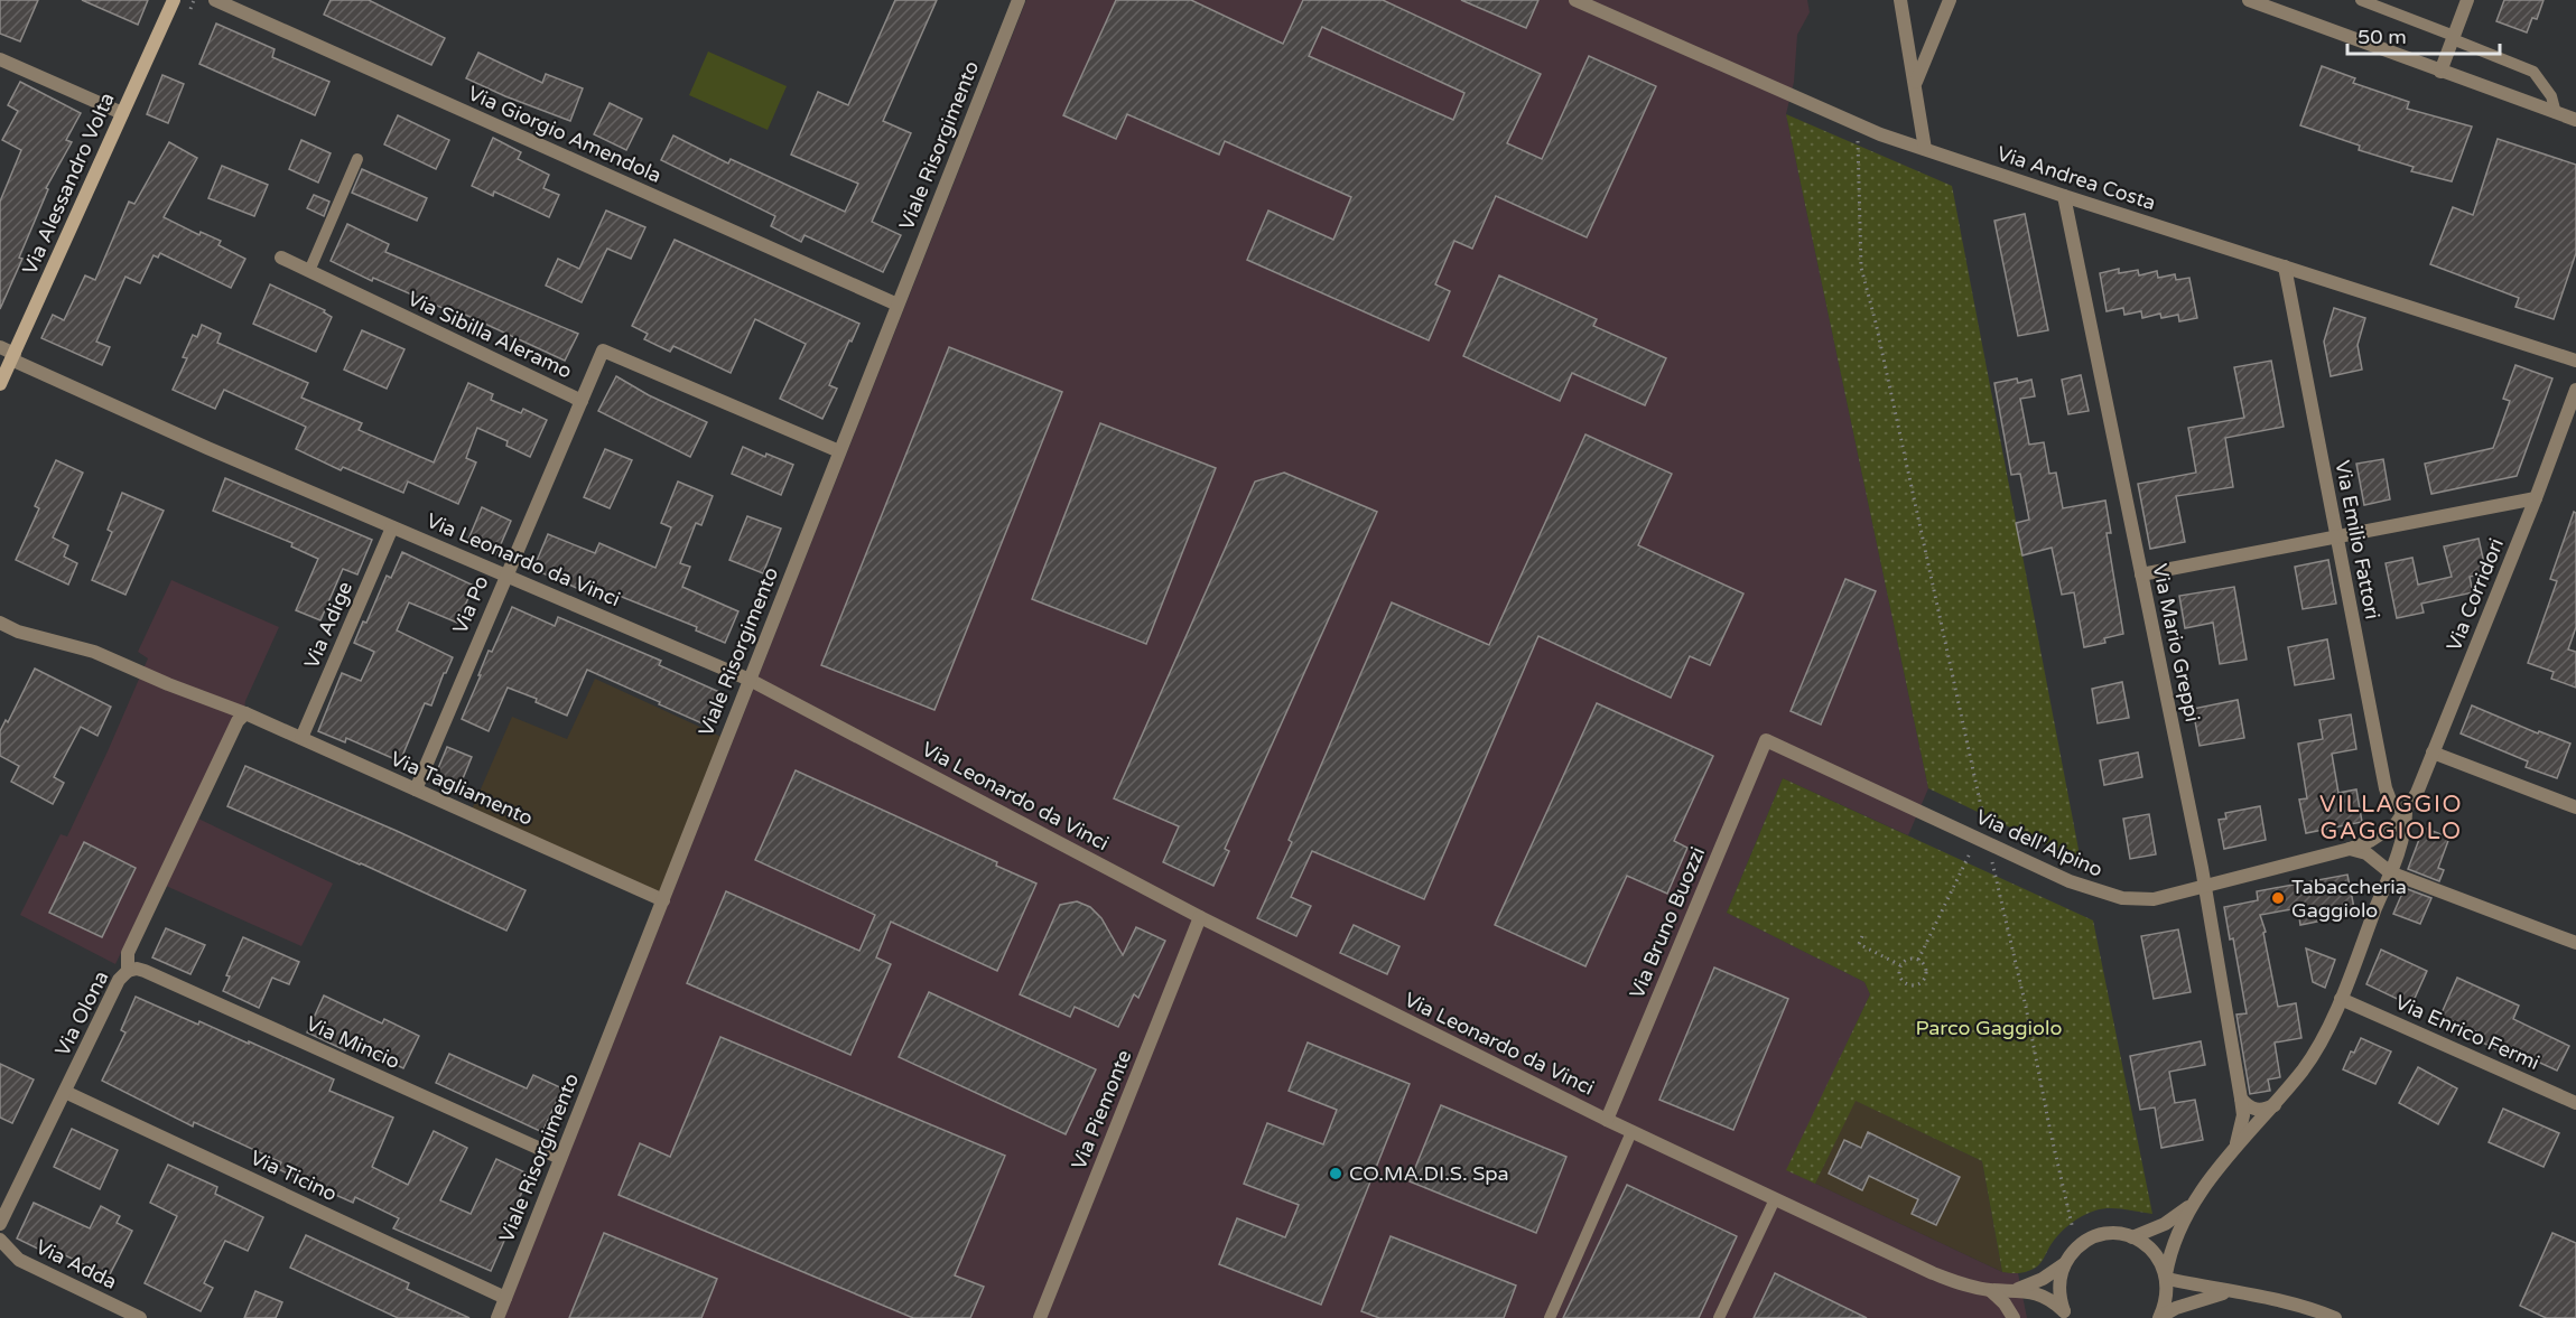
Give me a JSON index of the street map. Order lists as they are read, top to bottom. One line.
{"streets":{"street":["Via Giorgio Amendola","Viale Risorgimento","Via Andrea Costa","Via Alessandro Volta","Via Sibilla Aleramo","Via Emilio Fattori","Via Leonardo da Vinci","Via Corridori","Via Po","Via Adige","Via Mario Greppi","Via Tagliamento","Via dell'Alpino","Via Bruno Buozzi","Via Olona","Via Enrico Fermi","Via Mincio","Via Piemonte","Via Ticino","Via Adda"]},"crossings":[["Via Giorgio Amendola","Viale Risorgimento"],["Viale Risorgimento","Via Sibilla Aleramo"],["Viale Risorgimento","Via Leonardo da Vinci"],["Viale Risorgimento","Via Tagliamento"],["Viale Risorgimento","Via Mincio"],["Viale Risorgimento","Via Ticino"],["Via Andrea Costa","Via Emilio Fattori"],["Via Andrea Costa","Via Mario Greppi"],["Via Alessandro Volta","Via Leonardo da Vinci"],["Via Sibilla Aleramo","Via Po"],["Via Emilio Fattori","Via Corridori"],["Via Emilio Fattori","Via dell'Alpino"],["Via Leonardo da Vinci","Via Po"],["Via Leonardo da Vinci","Via Adige"],["Via Leonardo da Vinci","Via Bruno Buozzi"],["Via Leonardo da Vinci","Via Piemonte"],["Via Corridori","Via dell'Alpino"],["Via Po","Via Tagliamento"],["Via Adige","Via Tagliamento"],["Via Mario Greppi","Via dell'Alpino"],["Via Tagliamento","Via Olona"],["Via dell'Alpino","Via Bruno Buozzi"],["Via Olona","Via Mincio"],["Via Olona","Via Ticino"]],"districts":["VILLAGGIO GAGGIOLO"],"parks":["Parco Gaggiolo"],"places":["Tabaccheria Gaggiolo","CO.MA.DI.S. Spa"],"scale_bar":"50 m"}
